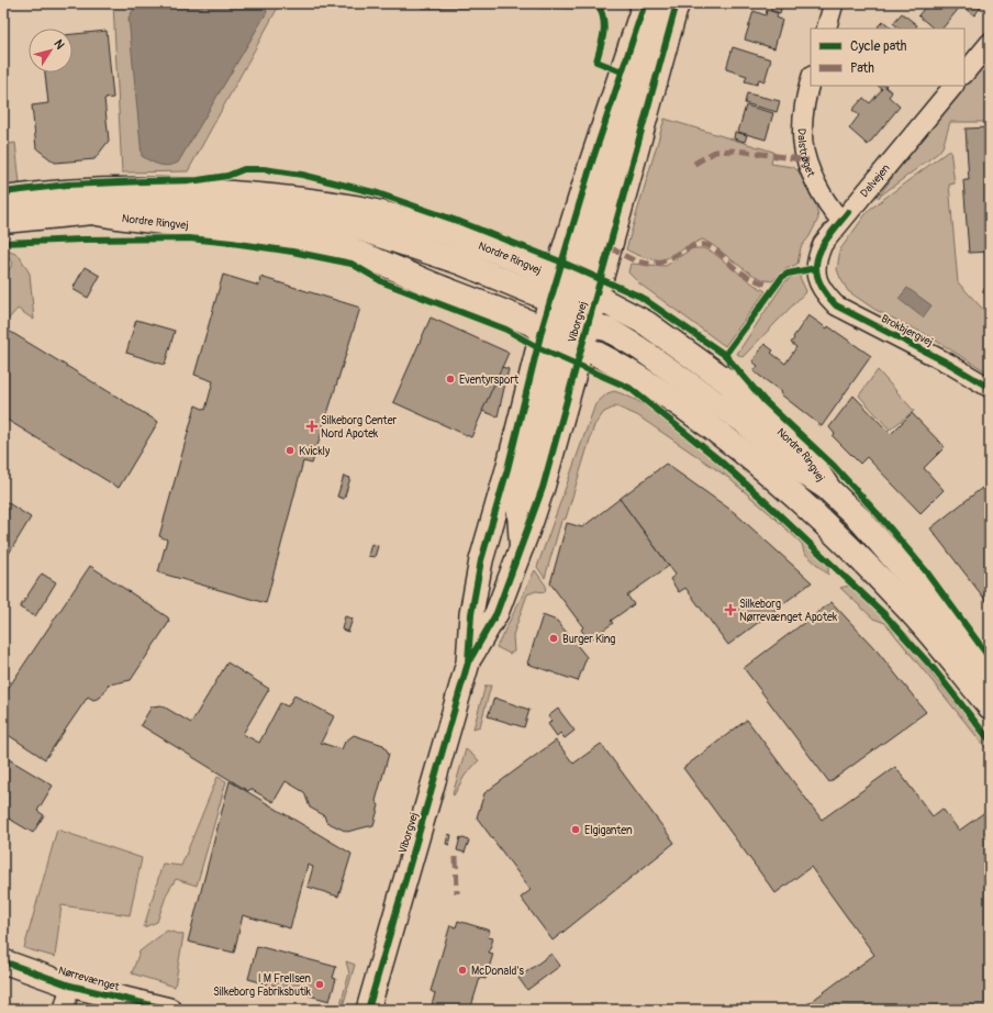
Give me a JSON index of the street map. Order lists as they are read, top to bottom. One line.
{"streets":{"main road":["Nordre Ringvej","Viborgvej"],"street":["Dalstrøget","Dalvejen","Brokbjergvej","Nørrevænget"]},"crossings":[["Dalstrøget","Dalvejen"],["Dalvejen","Brokbjergvej"],["Nordre Ringvej","Viborgvej"]],"places":{"other":["Eventyrsport","Kvickly","Burger King","Elgiganten","McDonald's","I M Frellsen Silkeborg Fabriksbutik"],"health":["Silkeborg Center Nord Apotek","Silkeborg Nørrevænget Apotek"]},"legend":["Cycle path","Path"],"north":"top right"}
